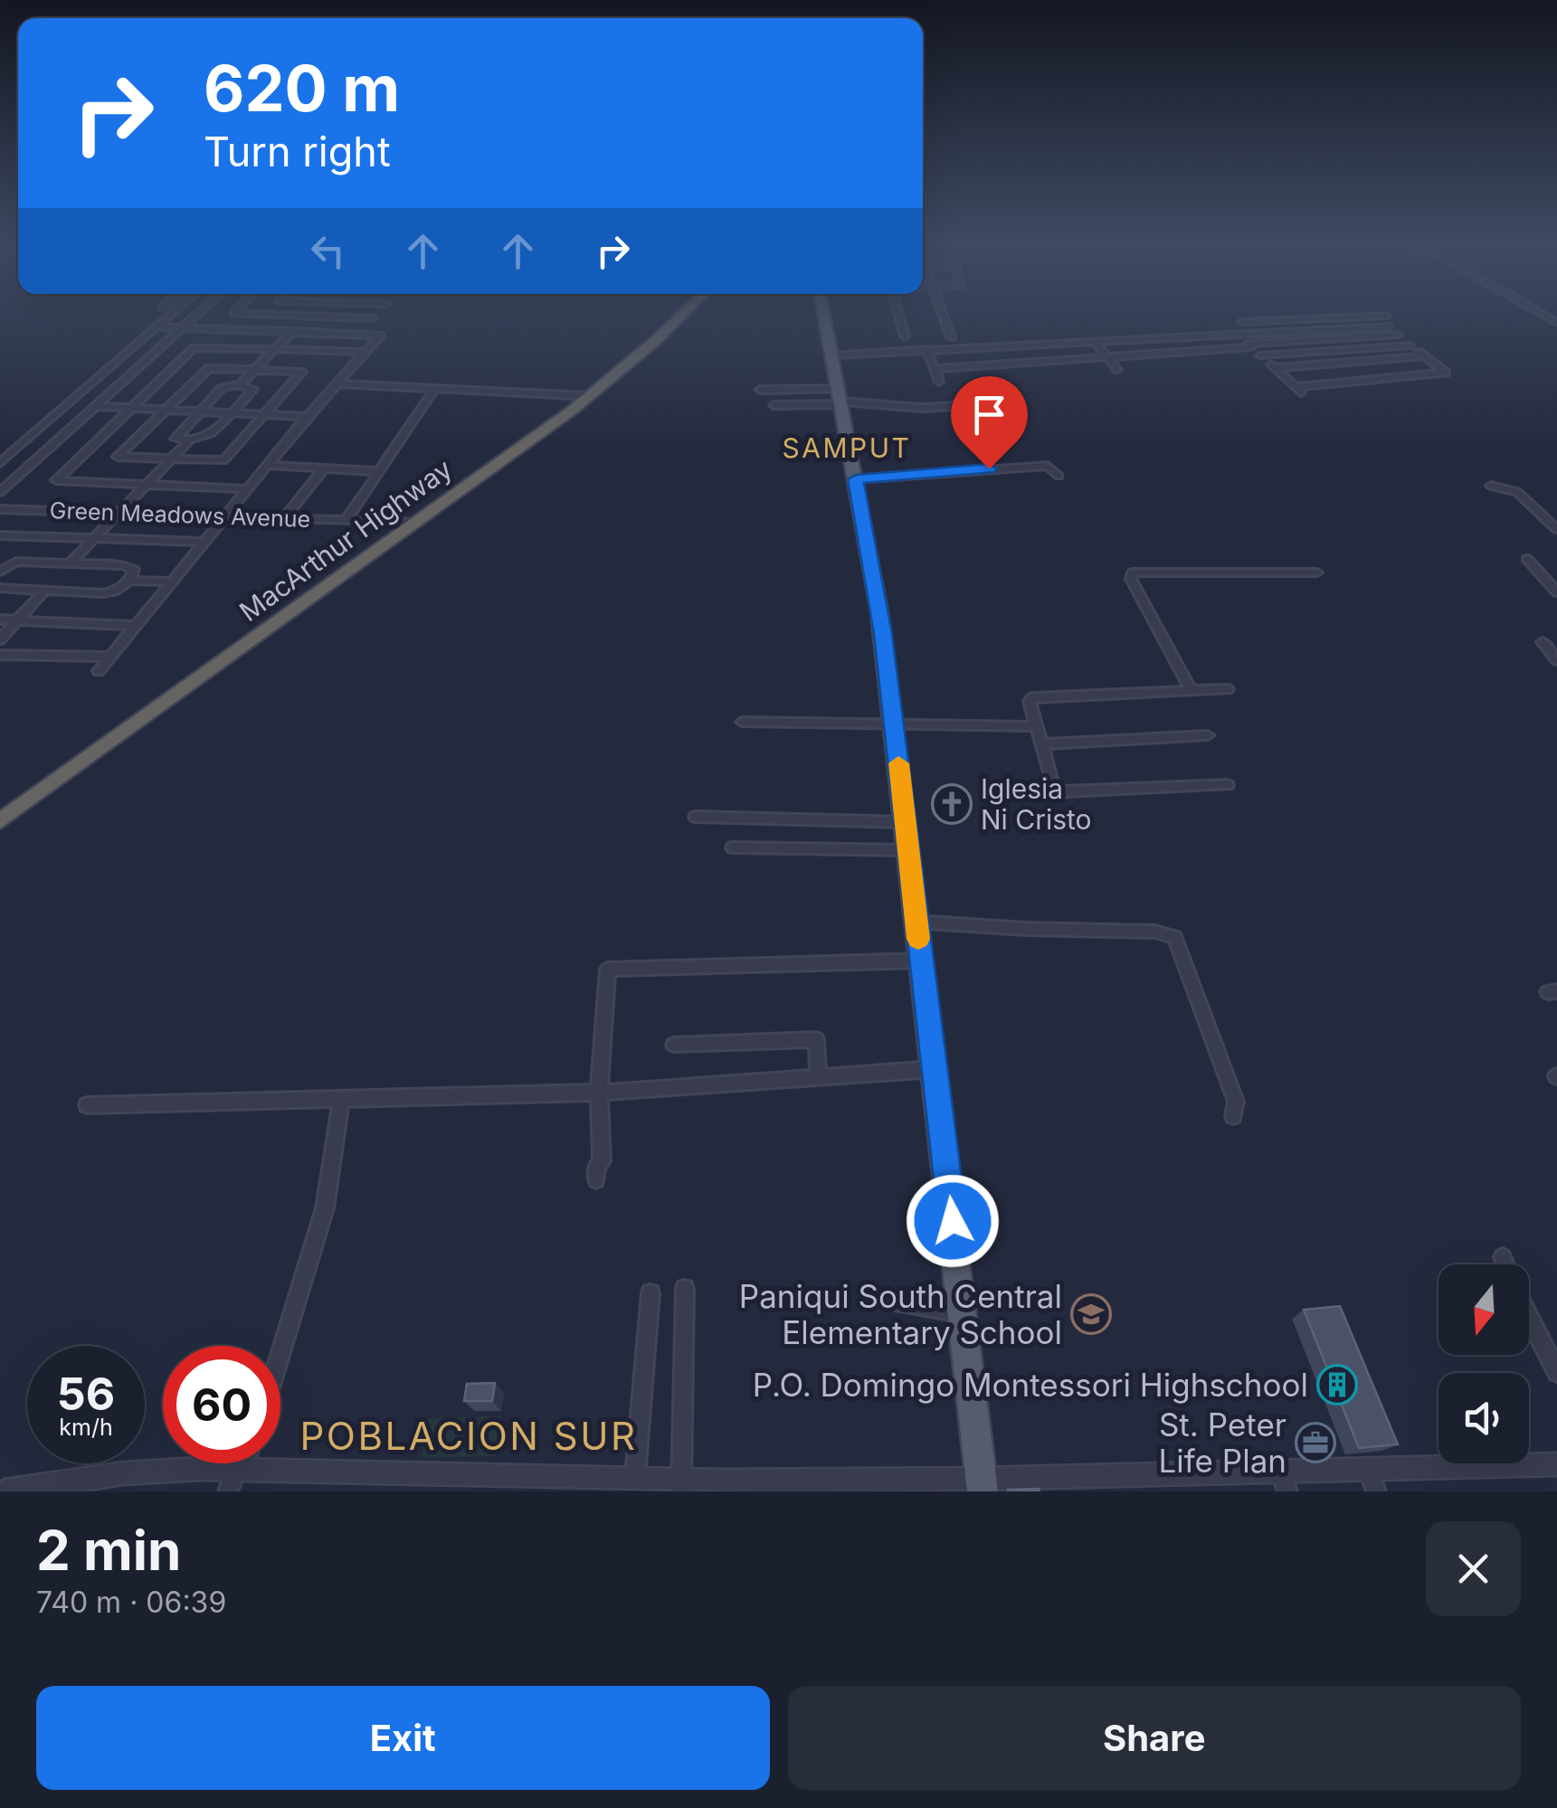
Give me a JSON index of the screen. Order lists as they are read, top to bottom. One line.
{"streets":{"highway":["MacArthur Highway"],"street":["Green Meadows Avenue"]},"crossings":[["Green Meadows Avenue","MacArthur Highway"]],"districts":["SAMPUT","POBLACION SUR"],"places":{"church":["Iglesia Ni Cristo"],"school or university":["Paniqui South Central Elementary School"],"building":["P.O. Domingo Montessori Highschool"],"office":["St. Peter Life Plan"]},"north":"bottom","page":{"turn":["620 m","Turn right"],"speed":"56 km/h","limit":"60","heading":["2 min","740 m · 06:39"],"buttons":["Exit","Share"]}}
